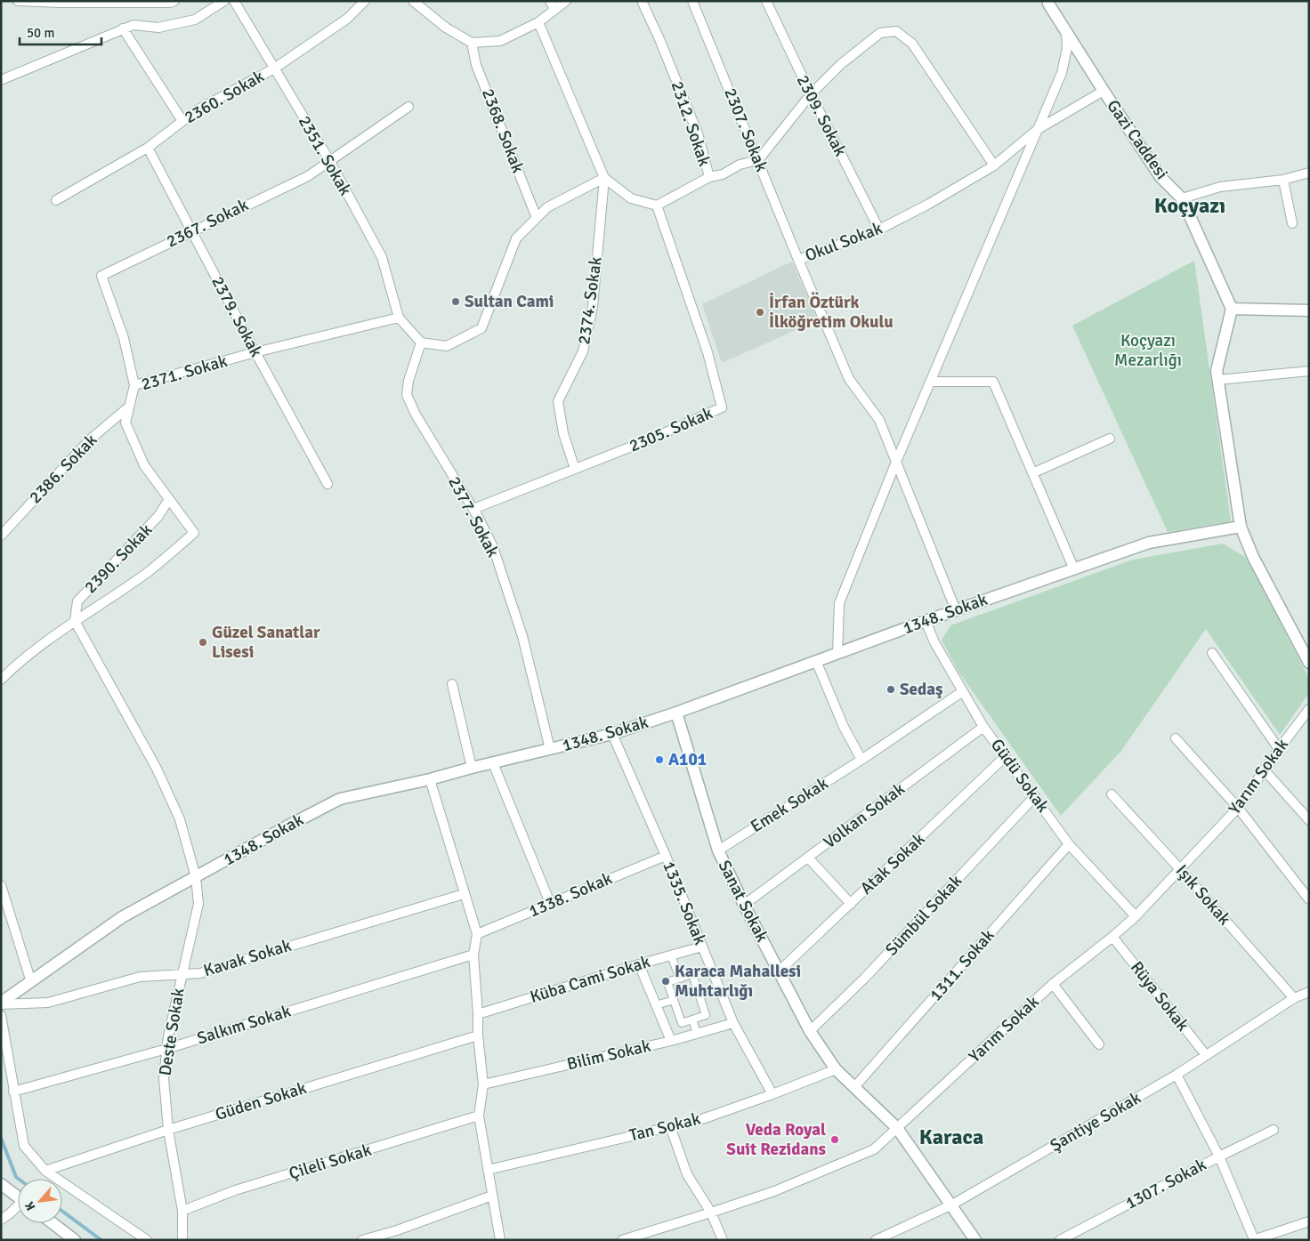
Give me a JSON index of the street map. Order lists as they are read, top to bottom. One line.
{"streets":{"street":["2360. Sokak","2309. Sokak","2312. Sokak","2307. Sokak","2368. Sokak","Gazi Caddesi","2351. Sokak","2367. Sokak","Okul Sokak","2374. Sokak","2379. Sokak","2371. Sokak","2305. Sokak","2386. Sokak","2377. Sokak","2390. Sokak","1348. Sokak","Güdü Sokak","Yarım Sokak","Emek Sokak","Volkan Sokak","Atak Sokak","1338. Sokak","Işık Sokak","Sanat Sokak","1335. Sokak","Sümbül Sokak","Kavak Sokak","1311. Sokak","Küba Cami Sokak","Rüya Sokak","Salkım Sokak","Deste Sokak","Bilim Sokak","Güden Sokak","Şantiye Sokak","Tan Sokak","Çileli Sokak","1307. Sokak"]},"crossings":[["2360. Sokak","2351. Sokak"],["2360. Sokak","2379. Sokak"],["2309. Sokak","Okul Sokak"],["2312. Sokak","2305. Sokak"],["2307. Sokak","Okul Sokak"],["Gazi Caddesi","Okul Sokak"],["2351. Sokak","2367. Sokak"],["2351. Sokak","2371. Sokak"],["2367. Sokak","2379. Sokak"],["2367. Sokak","2371. Sokak"],["Okul Sokak","1348. Sokak"],["2374. Sokak","2305. Sokak"],["2379. Sokak","2371. Sokak"],["2371. Sokak","2386. Sokak"],["2371. Sokak","2390. Sokak"],["2371. Sokak","Deste Sokak"],["2305. Sokak","2377. Sokak"],["2377. Sokak","1348. Sokak"],["2390. Sokak","Deste Sokak"],["1348. Sokak","Güdü Sokak"],["1348. Sokak","Sanat Sokak"],["1348. Sokak","1335. Sokak"],["1348. Sokak","Kavak Sokak"],["1348. Sokak","Deste Sokak"],["Güdü Sokak","Yarım Sokak"],["Güdü Sokak","Emek Sokak"],["Güdü Sokak","Volkan Sokak"],["Güdü Sokak","Atak Sokak"],["Güdü Sokak","Sümbül Sokak"],["Güdü Sokak","1311. Sokak"],["Yarım Sokak","Işık Sokak"],["Yarım Sokak","Sanat Sokak"],["Yarım Sokak","Rüya Sokak"],["Emek Sokak","Sanat Sokak"],["Volkan Sokak","Sanat Sokak"],["Atak Sokak","Sanat Sokak"],["1338. Sokak","1335. Sokak"],["Işık Sokak","Şantiye Sokak"],["Sanat Sokak","Sümbül Sokak"],["Sanat Sokak","1311. Sokak"],["Sanat Sokak","Şantiye Sokak"],["Sanat Sokak","Tan Sokak"],["1335. Sokak","Küba Cami Sokak"],["1335. Sokak","Bilim Sokak"],["1335. Sokak","Tan Sokak"],["Kavak Sokak","Deste Sokak"],["Rüya Sokak","Şantiye Sokak"],["Salkım Sokak","Deste Sokak"],["Deste Sokak","Güden Sokak"],["Deste Sokak","Çileli Sokak"]],"districts":["Koçyazı","Karaca"],"parks":["Koçyazı Mezarlığı"],"places":["Sultan Cami","İrfan Öztürk İlköğretim Okulu","Güzel Sanatlar Lisesi","Sedaş","A101","Karaca Mahallesi Muhtarlığı","Veda Royal Suit Rezidans"],"scale_bar":"50 m","north":"bottom left"}
